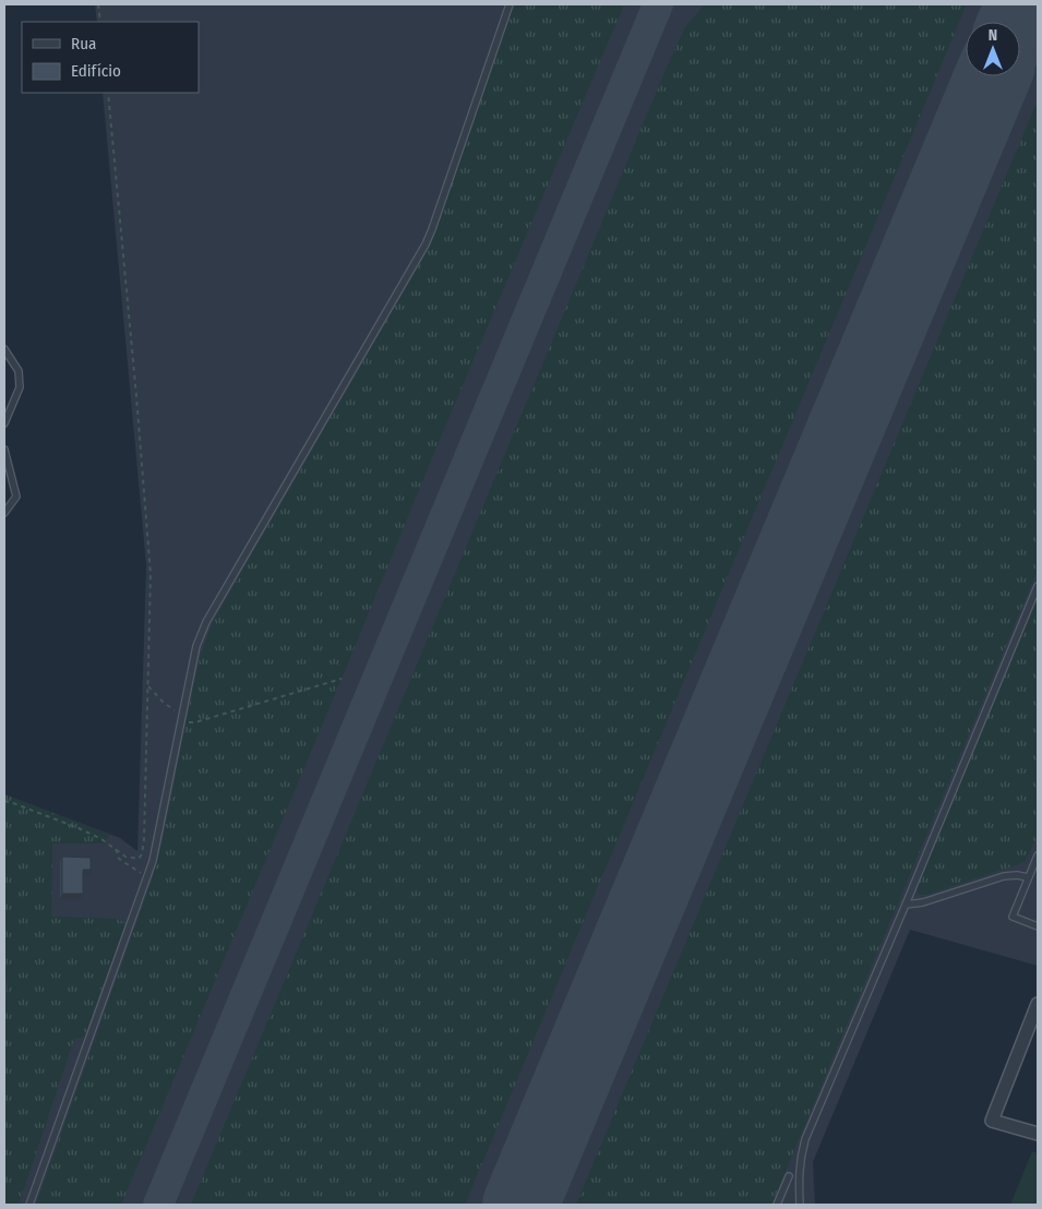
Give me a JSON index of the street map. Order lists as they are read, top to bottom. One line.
{"legend":["Rua","Edifício"],"north":"top"}
